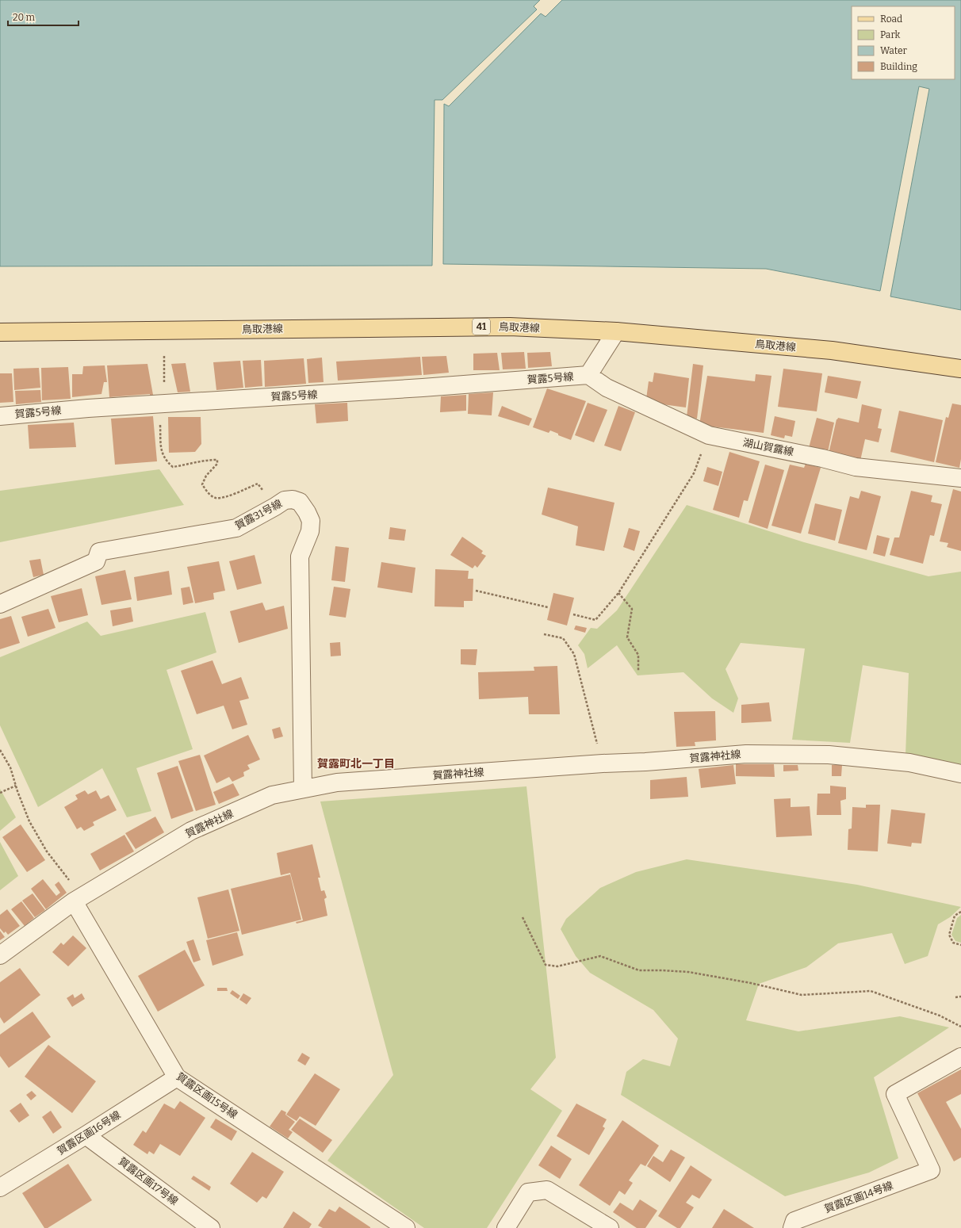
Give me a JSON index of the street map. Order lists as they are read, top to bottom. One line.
{"streets":{"main road":["41","鳥取港線"],"street":["賀露5号線","湖山賀露線","賀露31号線","賀露神社線","賀露区画15号線","賀露区画16号線","賀露区画17号線","賀露区画14号線"]},"crossings":[["賀露5号線","湖山賀露線"],["賀露31号線","賀露神社線"],["賀露神社線","賀露区画15号線"],["賀露区画15号線","賀露区画16号線"],["賀露区画16号線","賀露区画17号線"]],"districts":["賀露町北一丁目"],"legend":["Road","Park","Water","Building"],"scale_bar":"20 m"}
